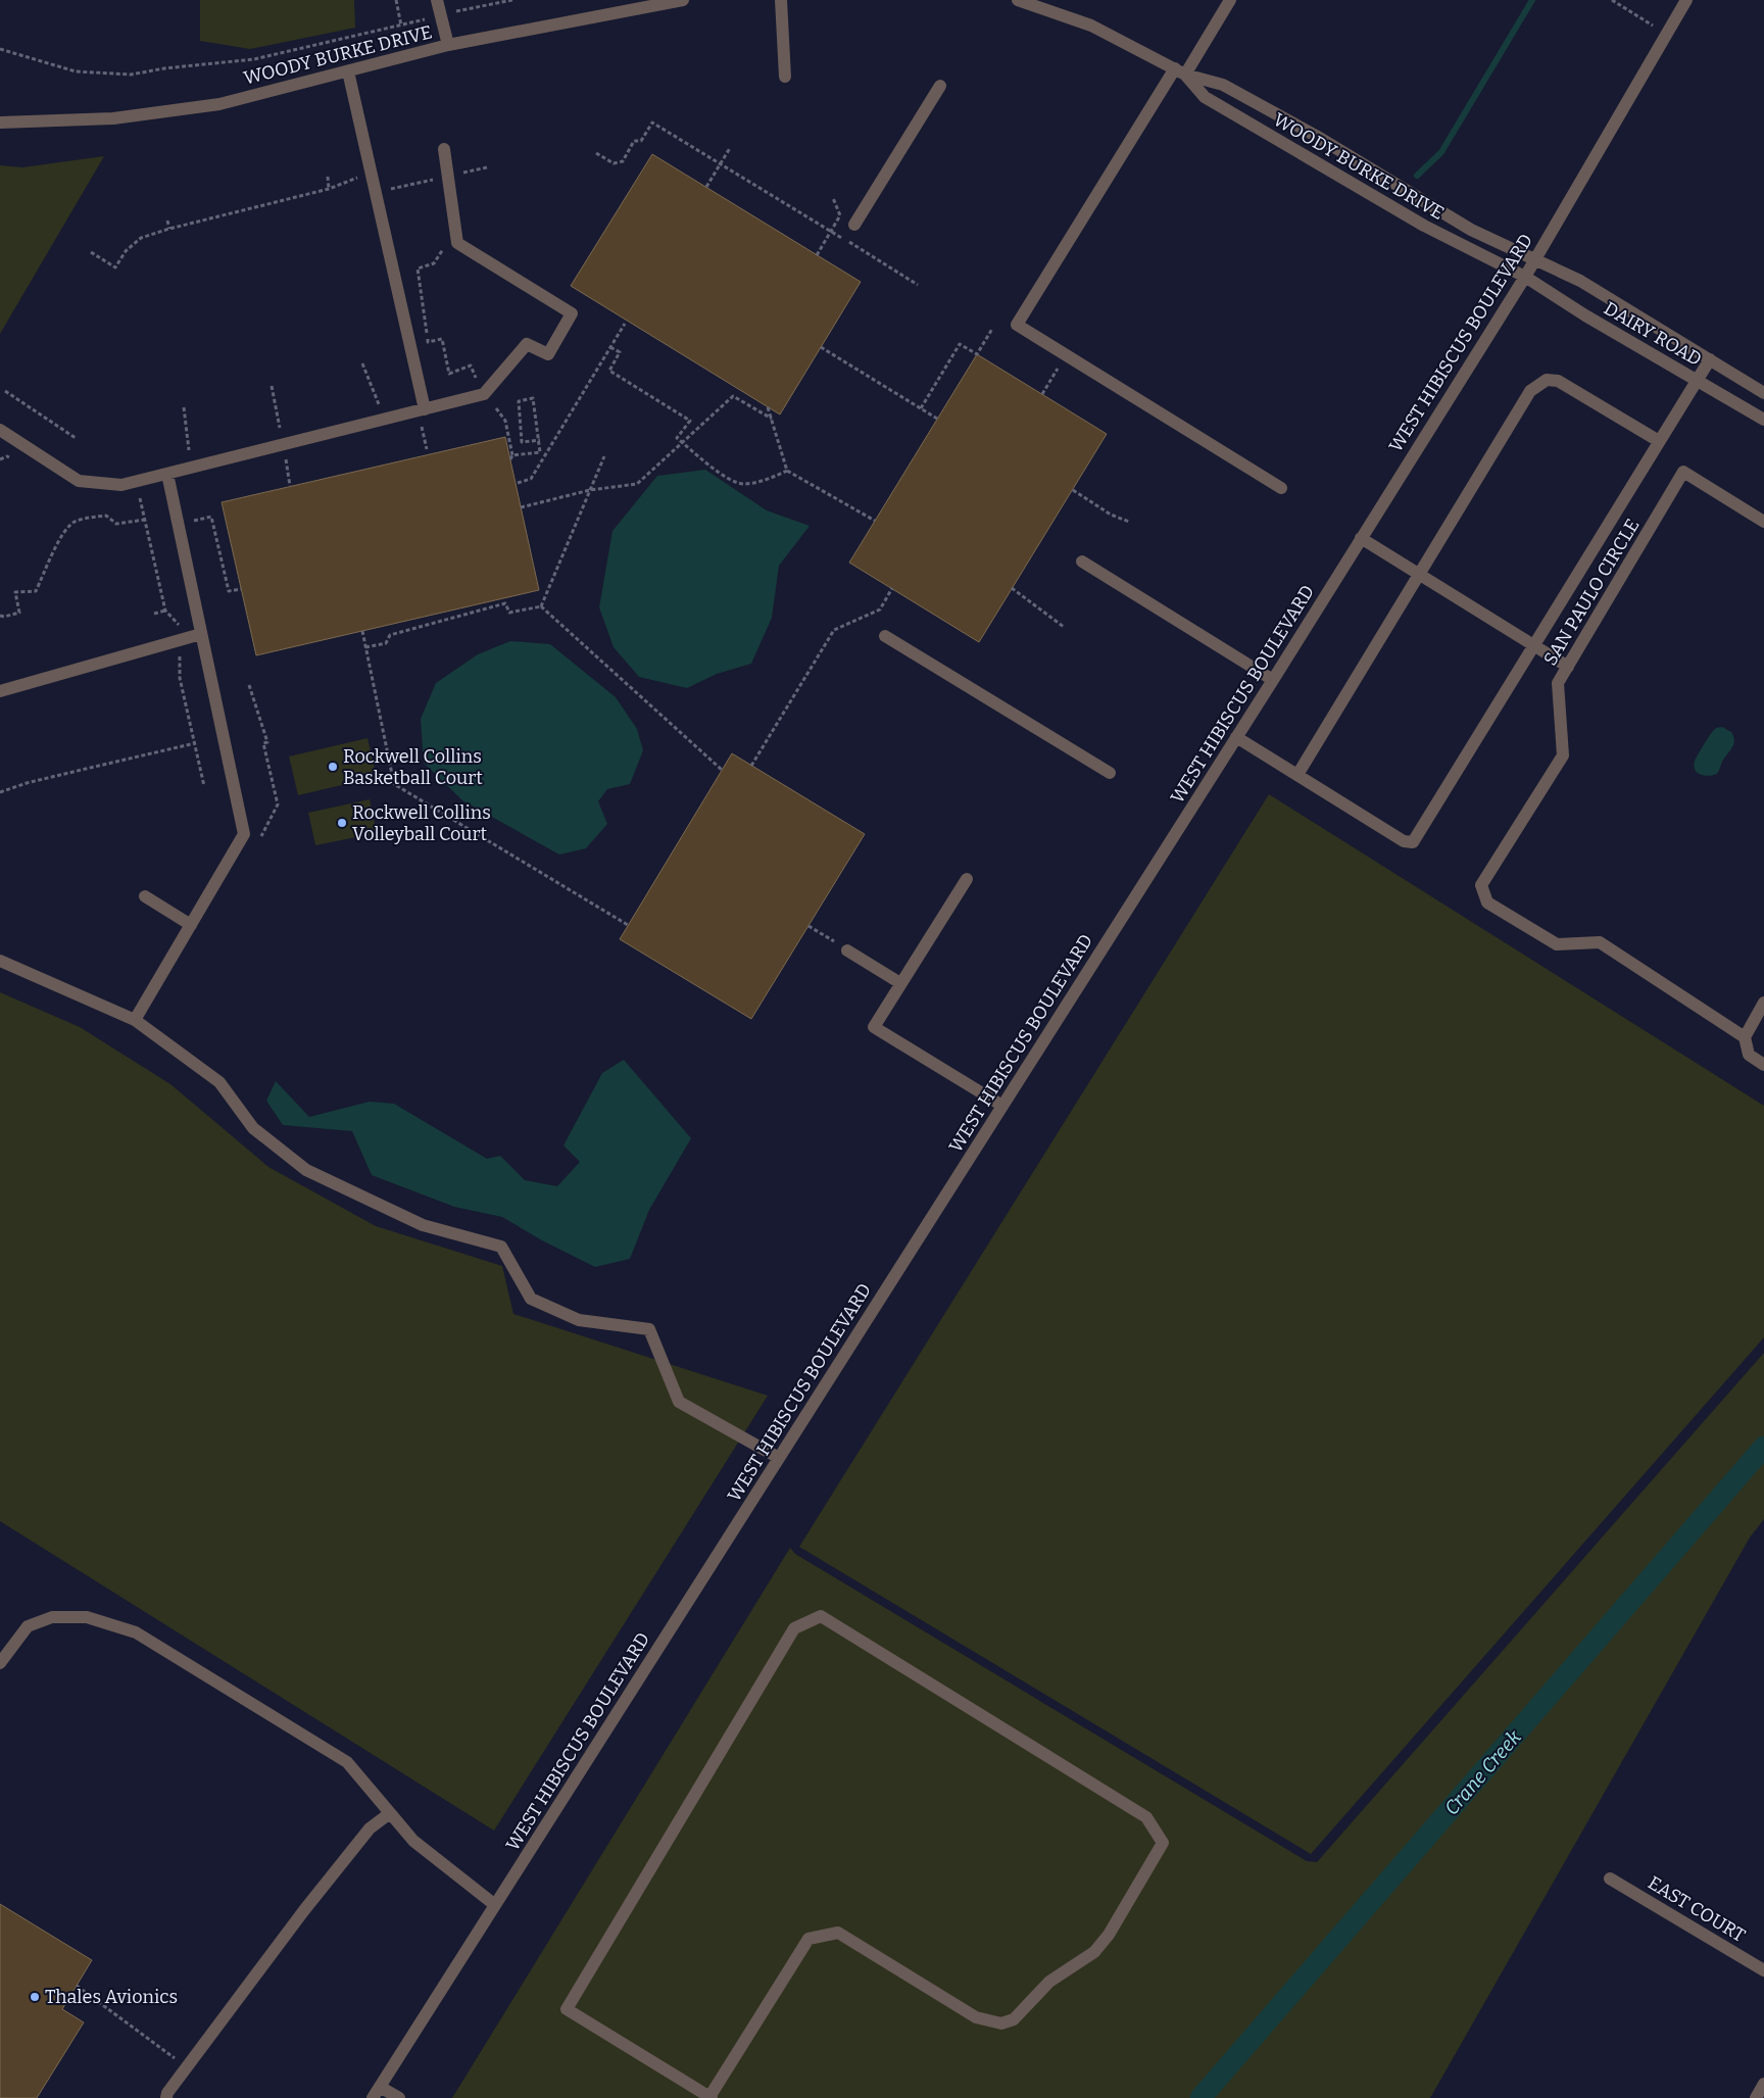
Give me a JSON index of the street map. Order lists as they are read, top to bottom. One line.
{"streets":{"street":["WOODY BURKE DRIVE","DAIRY ROAD","WEST HIBISCUS BOULEVARD","SAN PAULO CIRCLE","EAST COURT"]},"crossings":[["WOODY BURKE DRIVE","DAIRY ROAD"],["WOODY BURKE DRIVE","WEST HIBISCUS BOULEVARD"],["DAIRY ROAD","WEST HIBISCUS BOULEVARD"]],"water":["Crane Creek"],"places":["Rockwell Collins Basketball Court","Rockwell Collins Volleyball Court","Thales Avionics"]}
